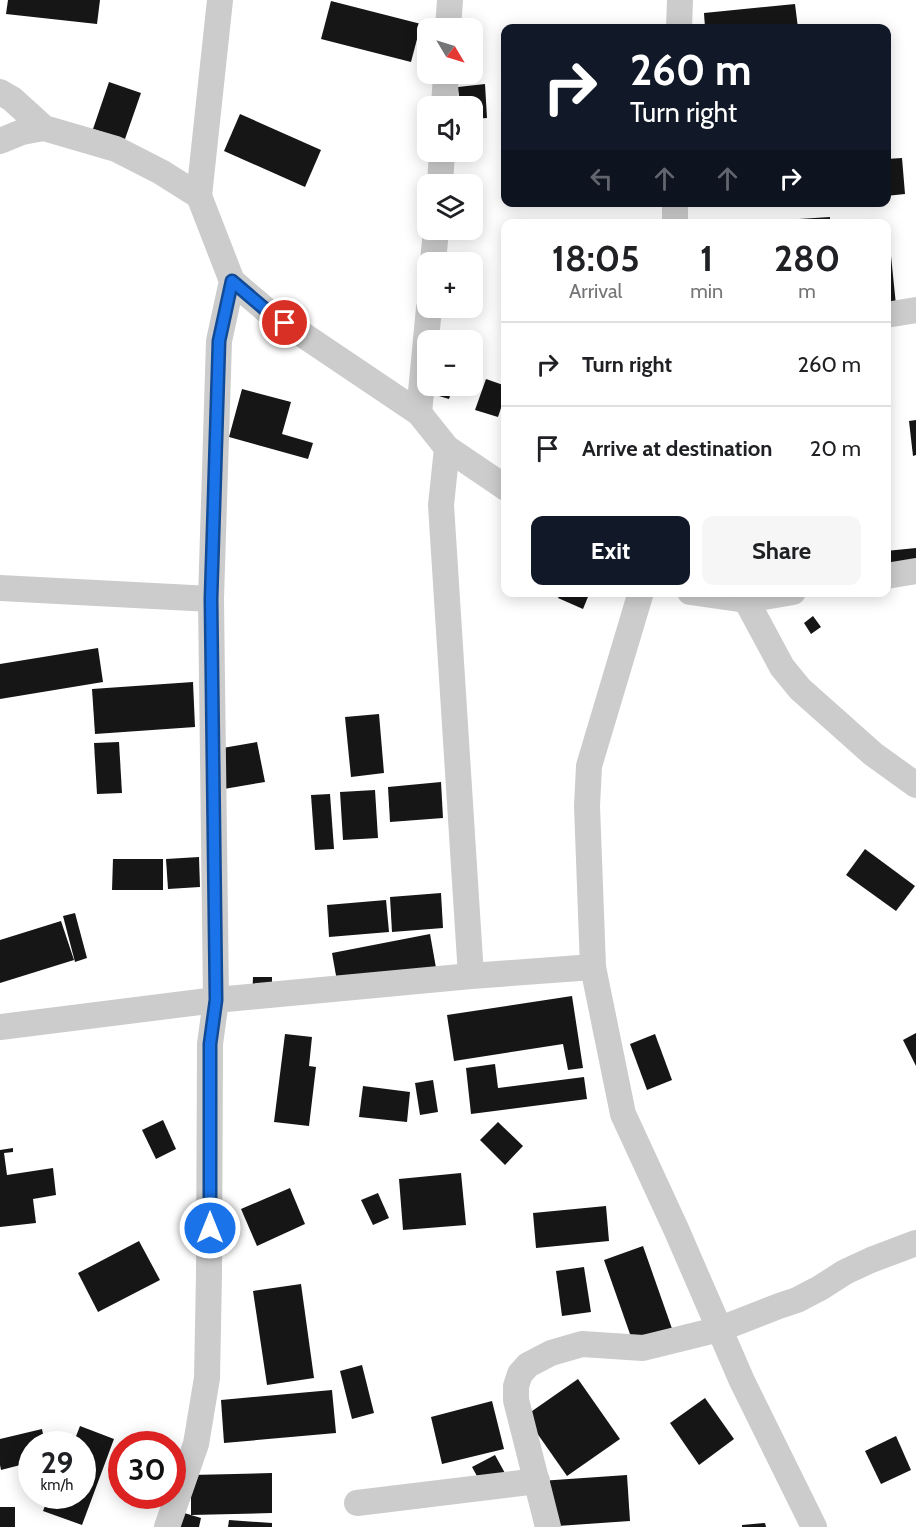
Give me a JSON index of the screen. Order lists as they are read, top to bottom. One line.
{"north":"bottom right","page":{"map_buttons":["+","−"],"turn":["260 m","Turn right"],"eta":["18:05","Arrival","1","min","280","m"],"list":[{"name":"Turn right","value":"260 m"},{"name":"Arrive at destination","value":"20 m"}],"buttons":["Exit","Share"],"speed":"29 km/h","limit":"30"}}
